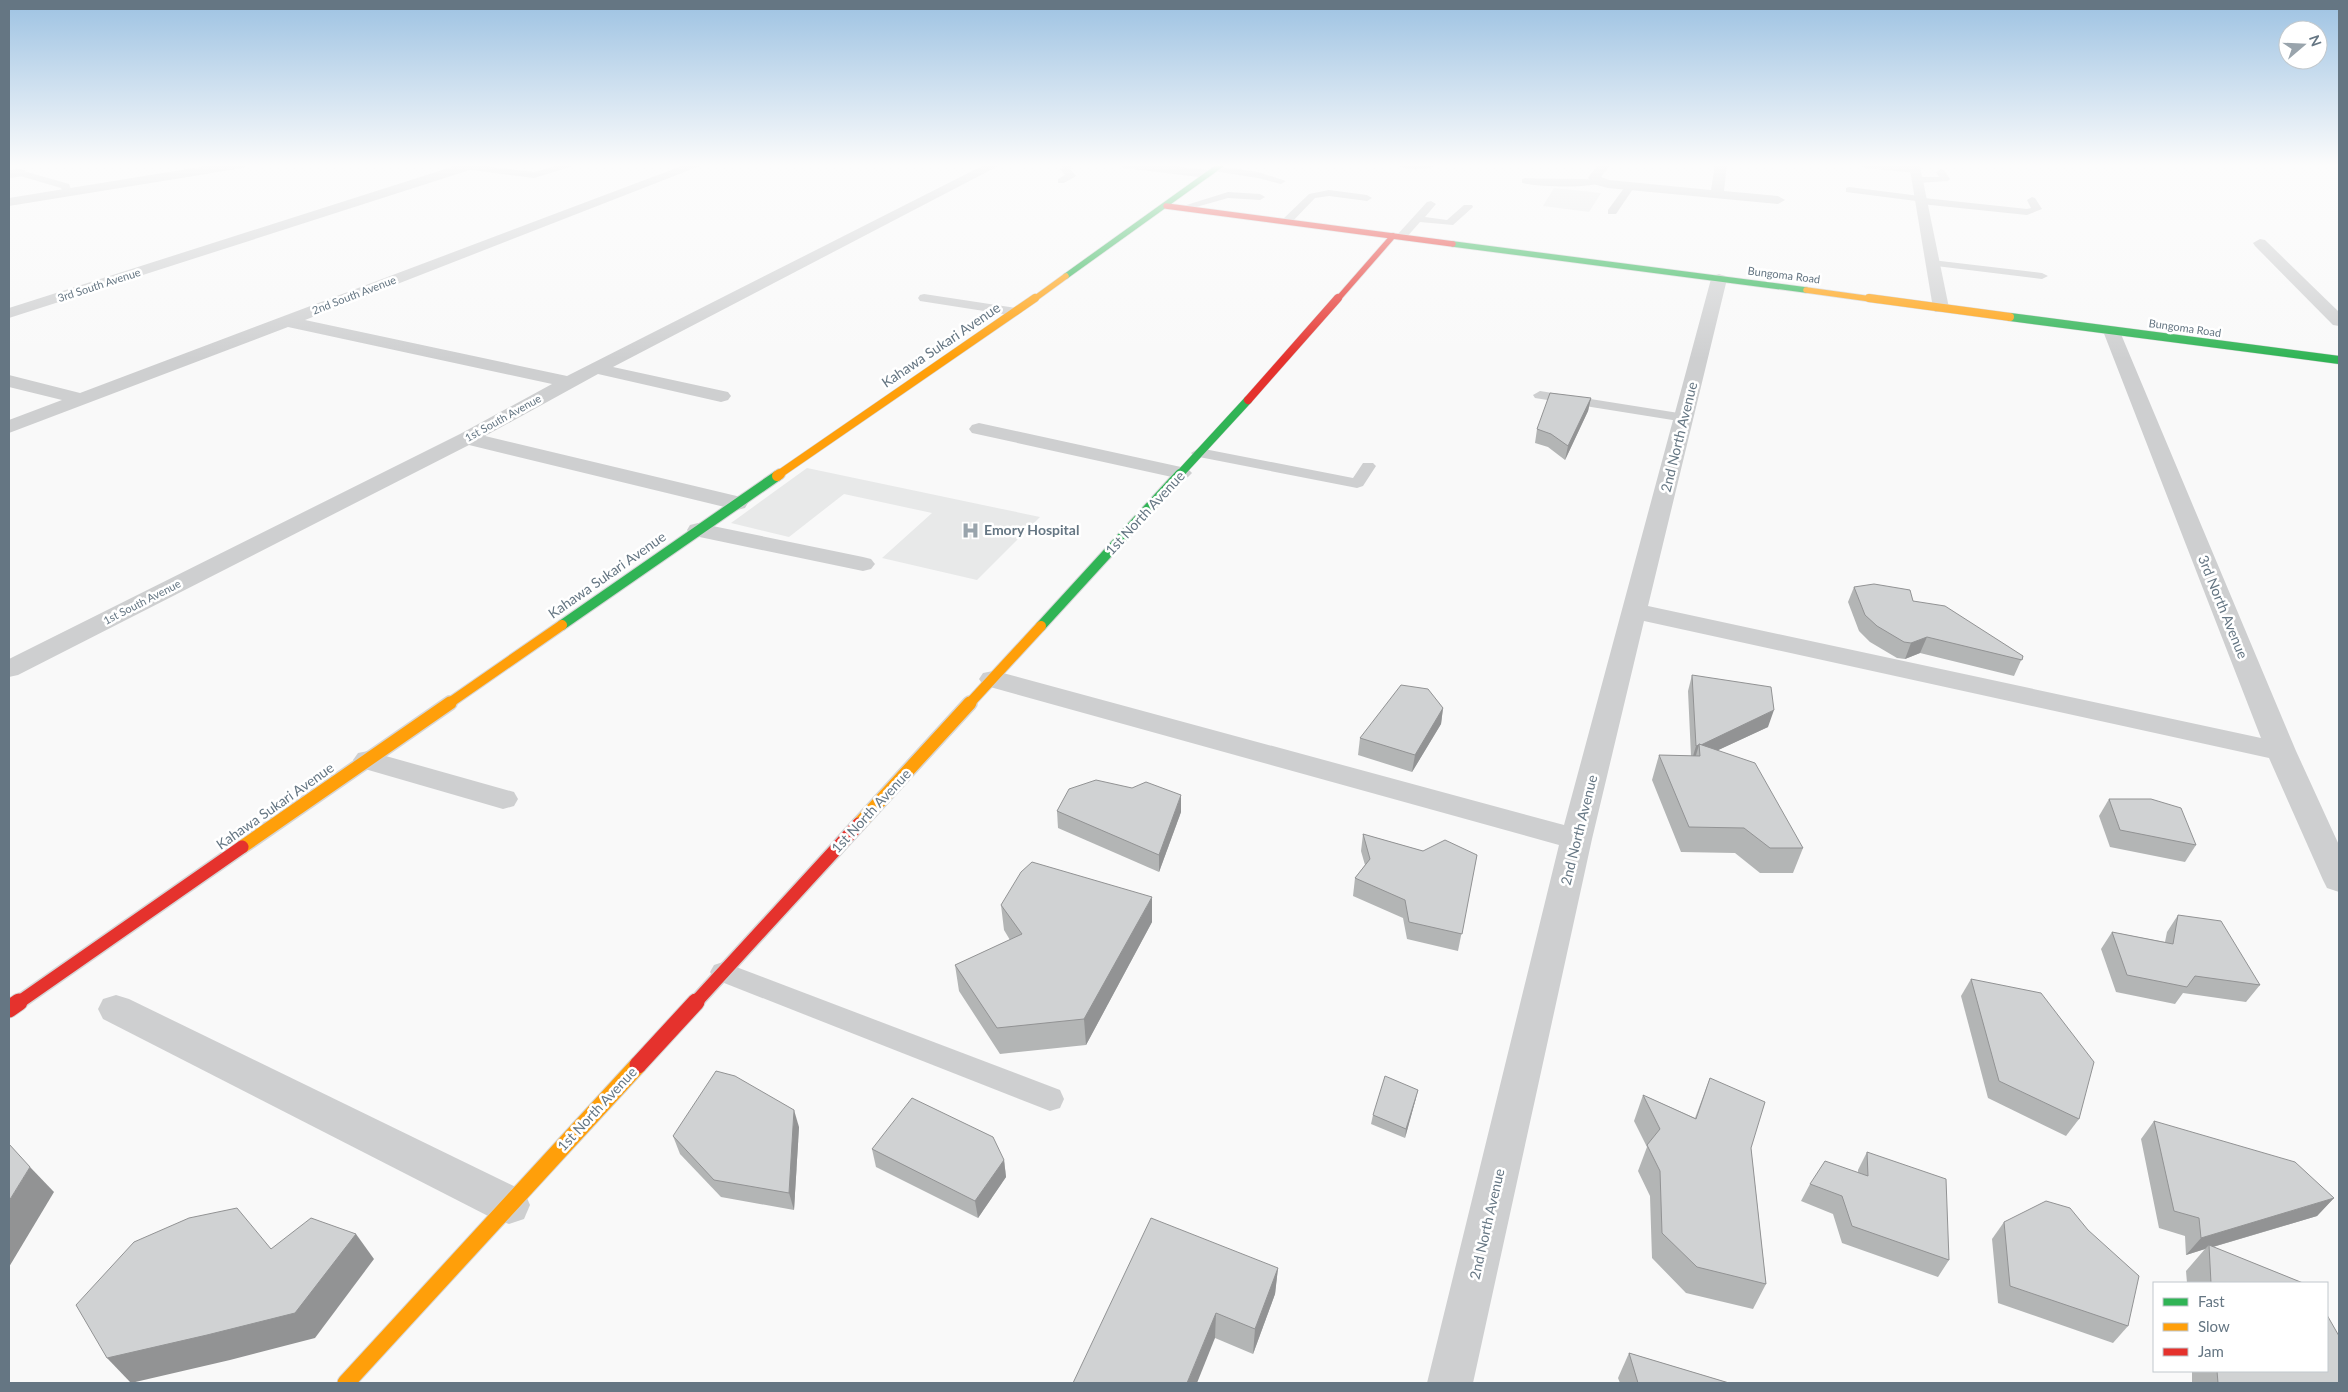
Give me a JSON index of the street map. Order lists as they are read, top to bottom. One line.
{"streets":{"street":["Bungoma Road","3rd South Avenue","2nd South Avenue","Kahawa Sukari Avenue","1st South Avenue","2nd North Avenue","1st North Avenue","3rd North Avenue"]},"crossings":[["Bungoma Road","2nd North Avenue"],["Bungoma Road","1st North Avenue"],["Bungoma Road","3rd North Avenue"]],"places":{"hospital":["Emory Hospital"]},"legend":["Fast","Slow","Jam"],"north":"right"}
